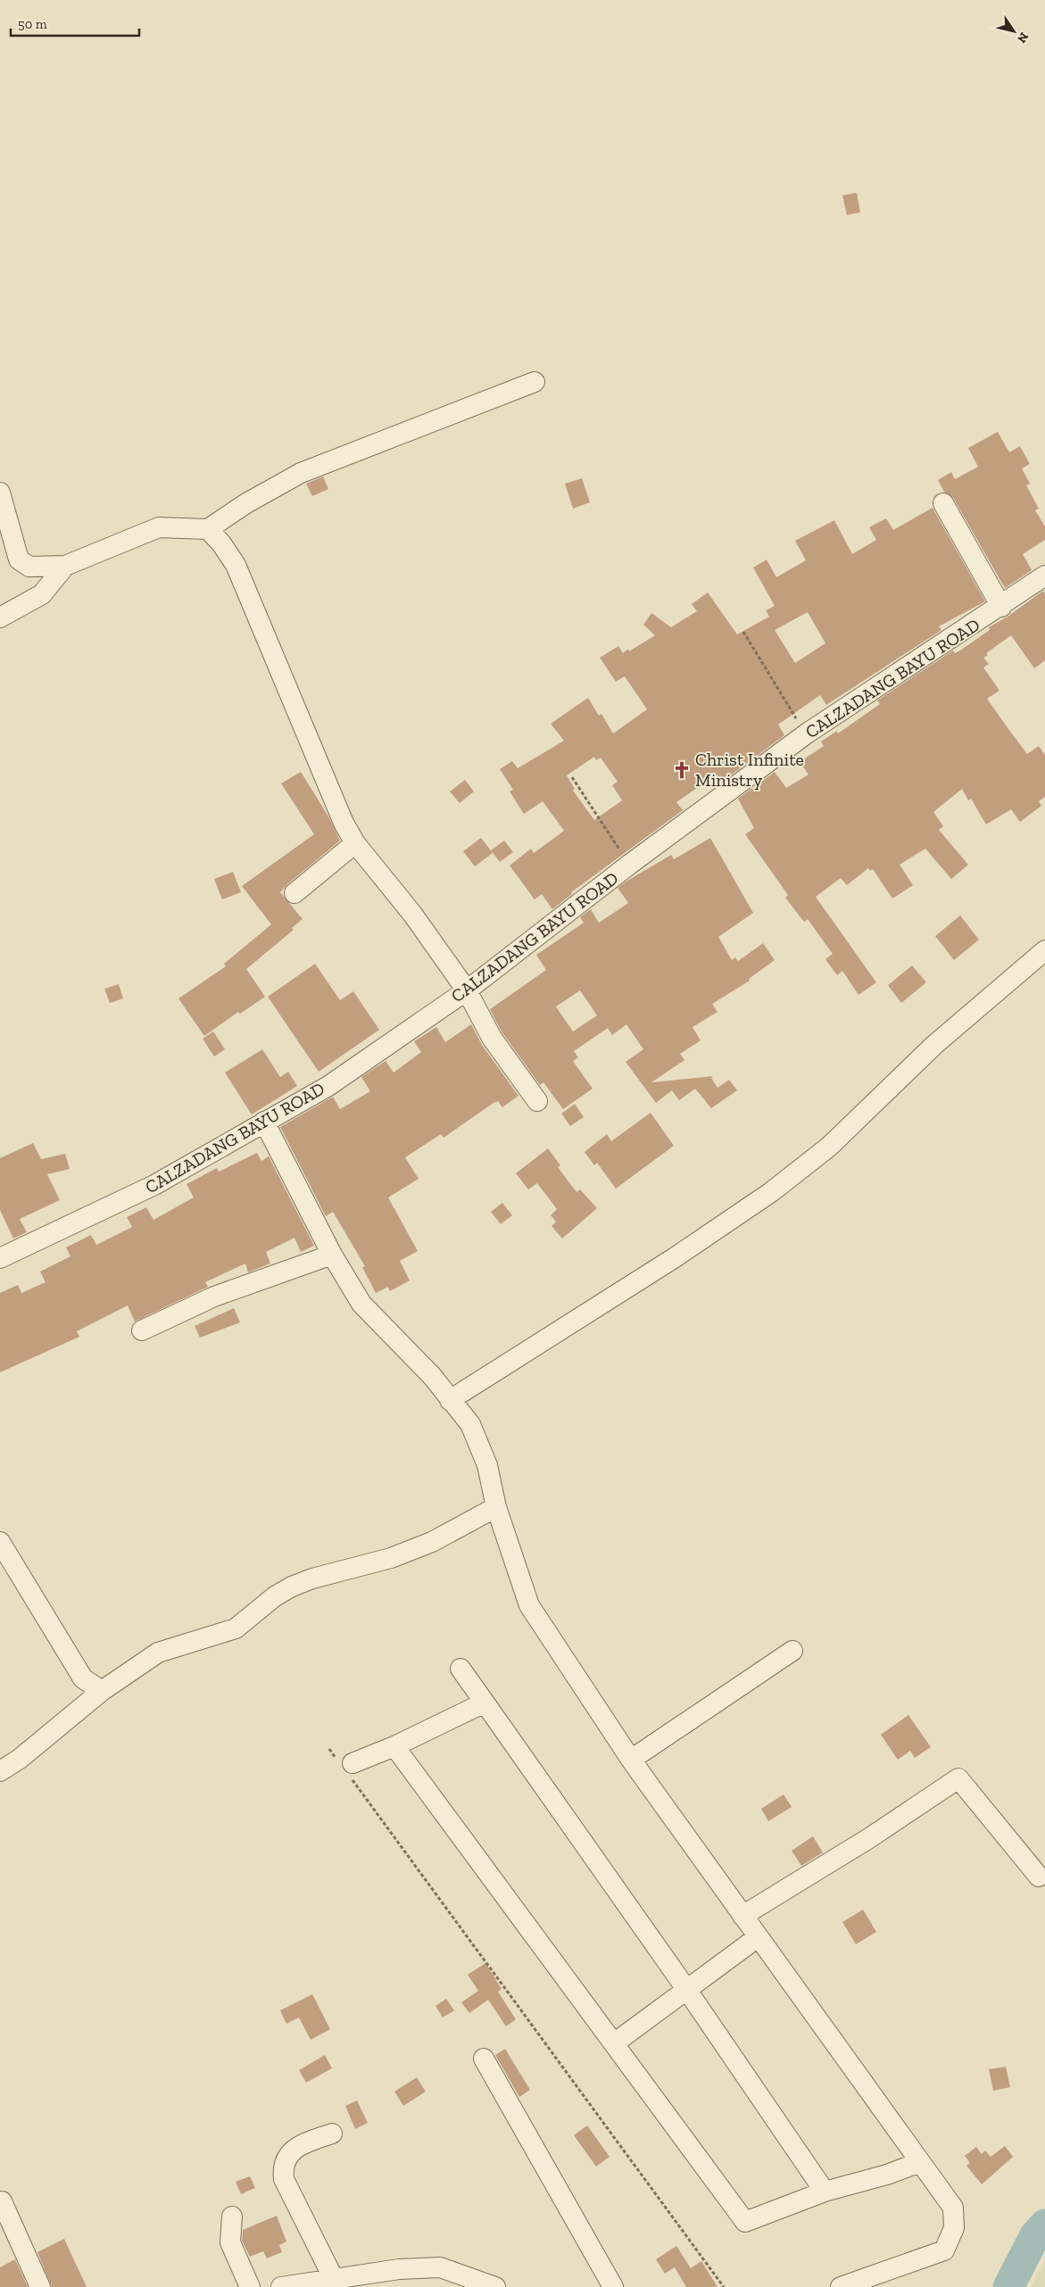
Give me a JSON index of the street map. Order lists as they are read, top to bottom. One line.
{"streets":{"street":["CALZADANG BAYU ROAD"]},"places":{"church":["Christ Infinite Ministry"]},"scale_bar":"50 m","north":"bottom right"}
